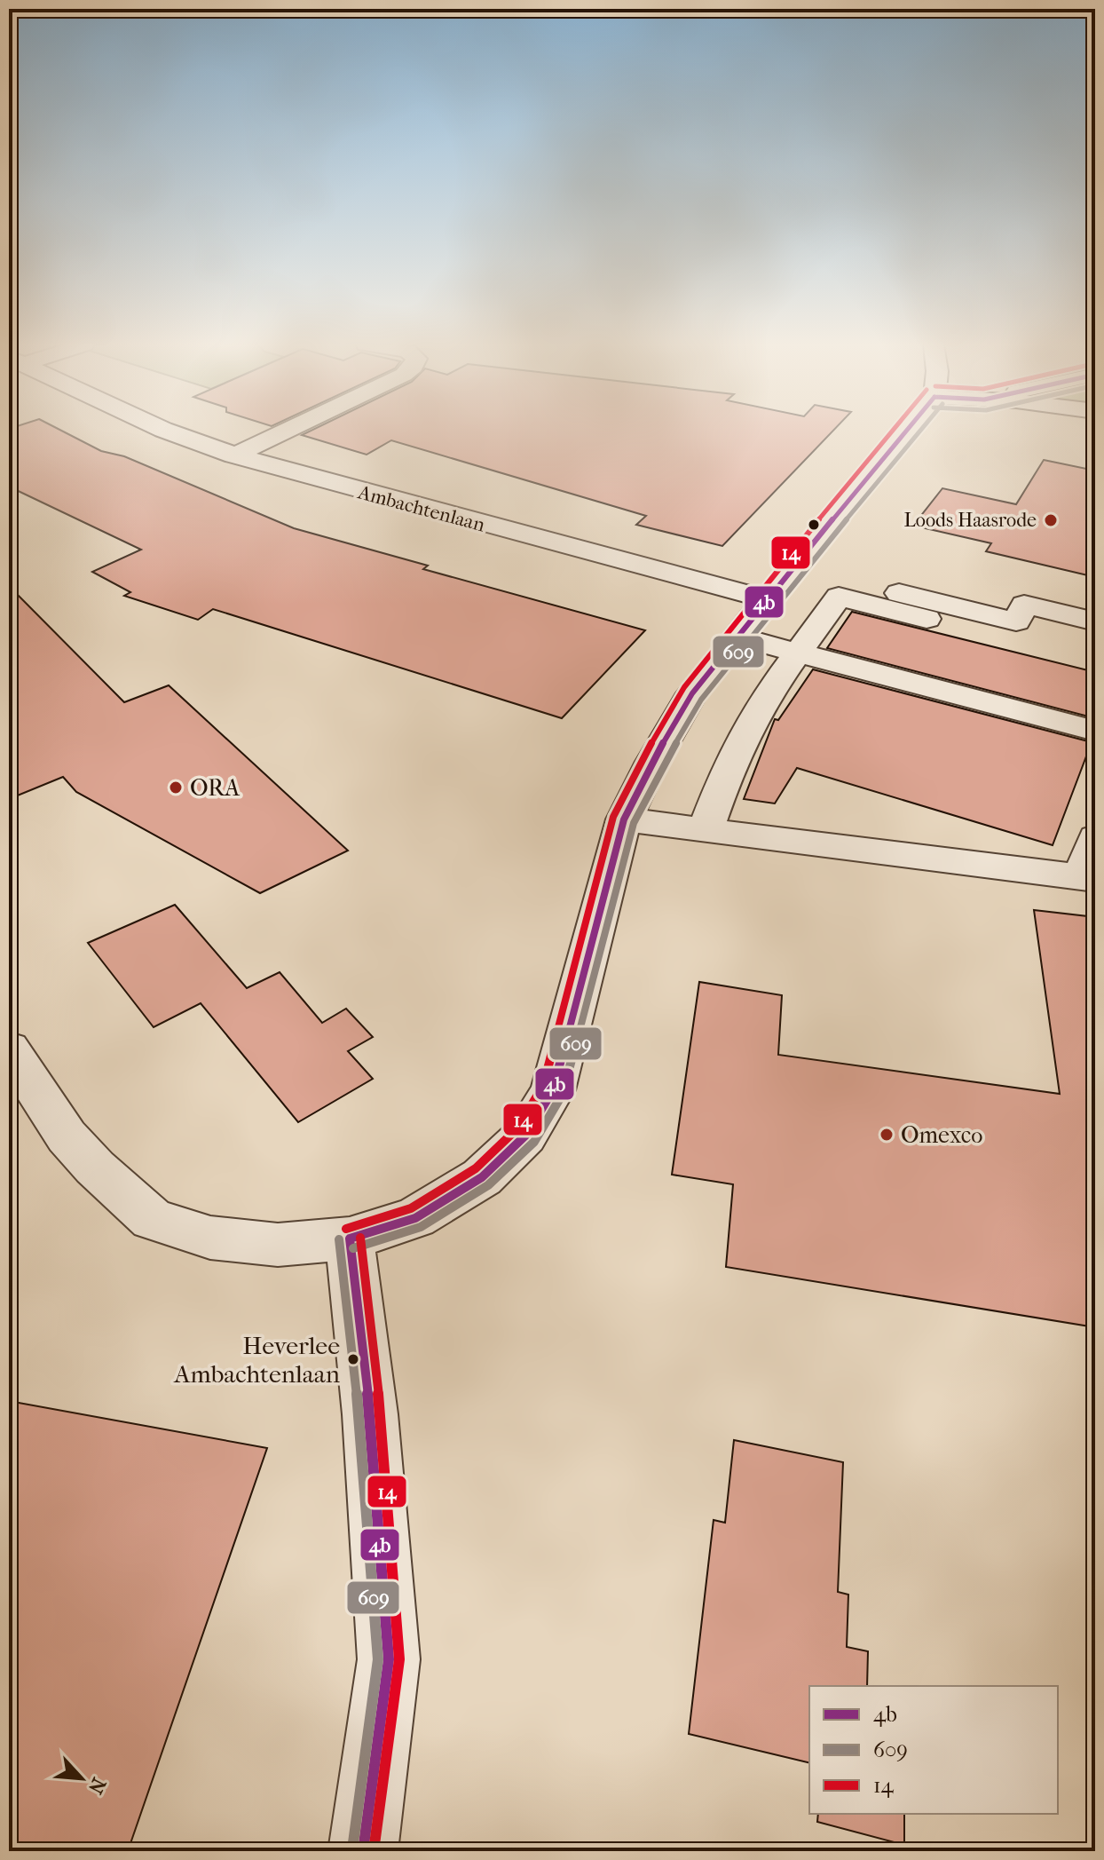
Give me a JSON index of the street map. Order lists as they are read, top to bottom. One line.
{"streets":{"street":["Ambachtenlaan"]},"places":["Loods Haasrode","ORA","Omexco","Heverlee Ambachtenlaan"],"lines":["transit line 4b","transit line 609","transit line 14"],"legend":["4b","609","14"],"north":"bottom right"}
